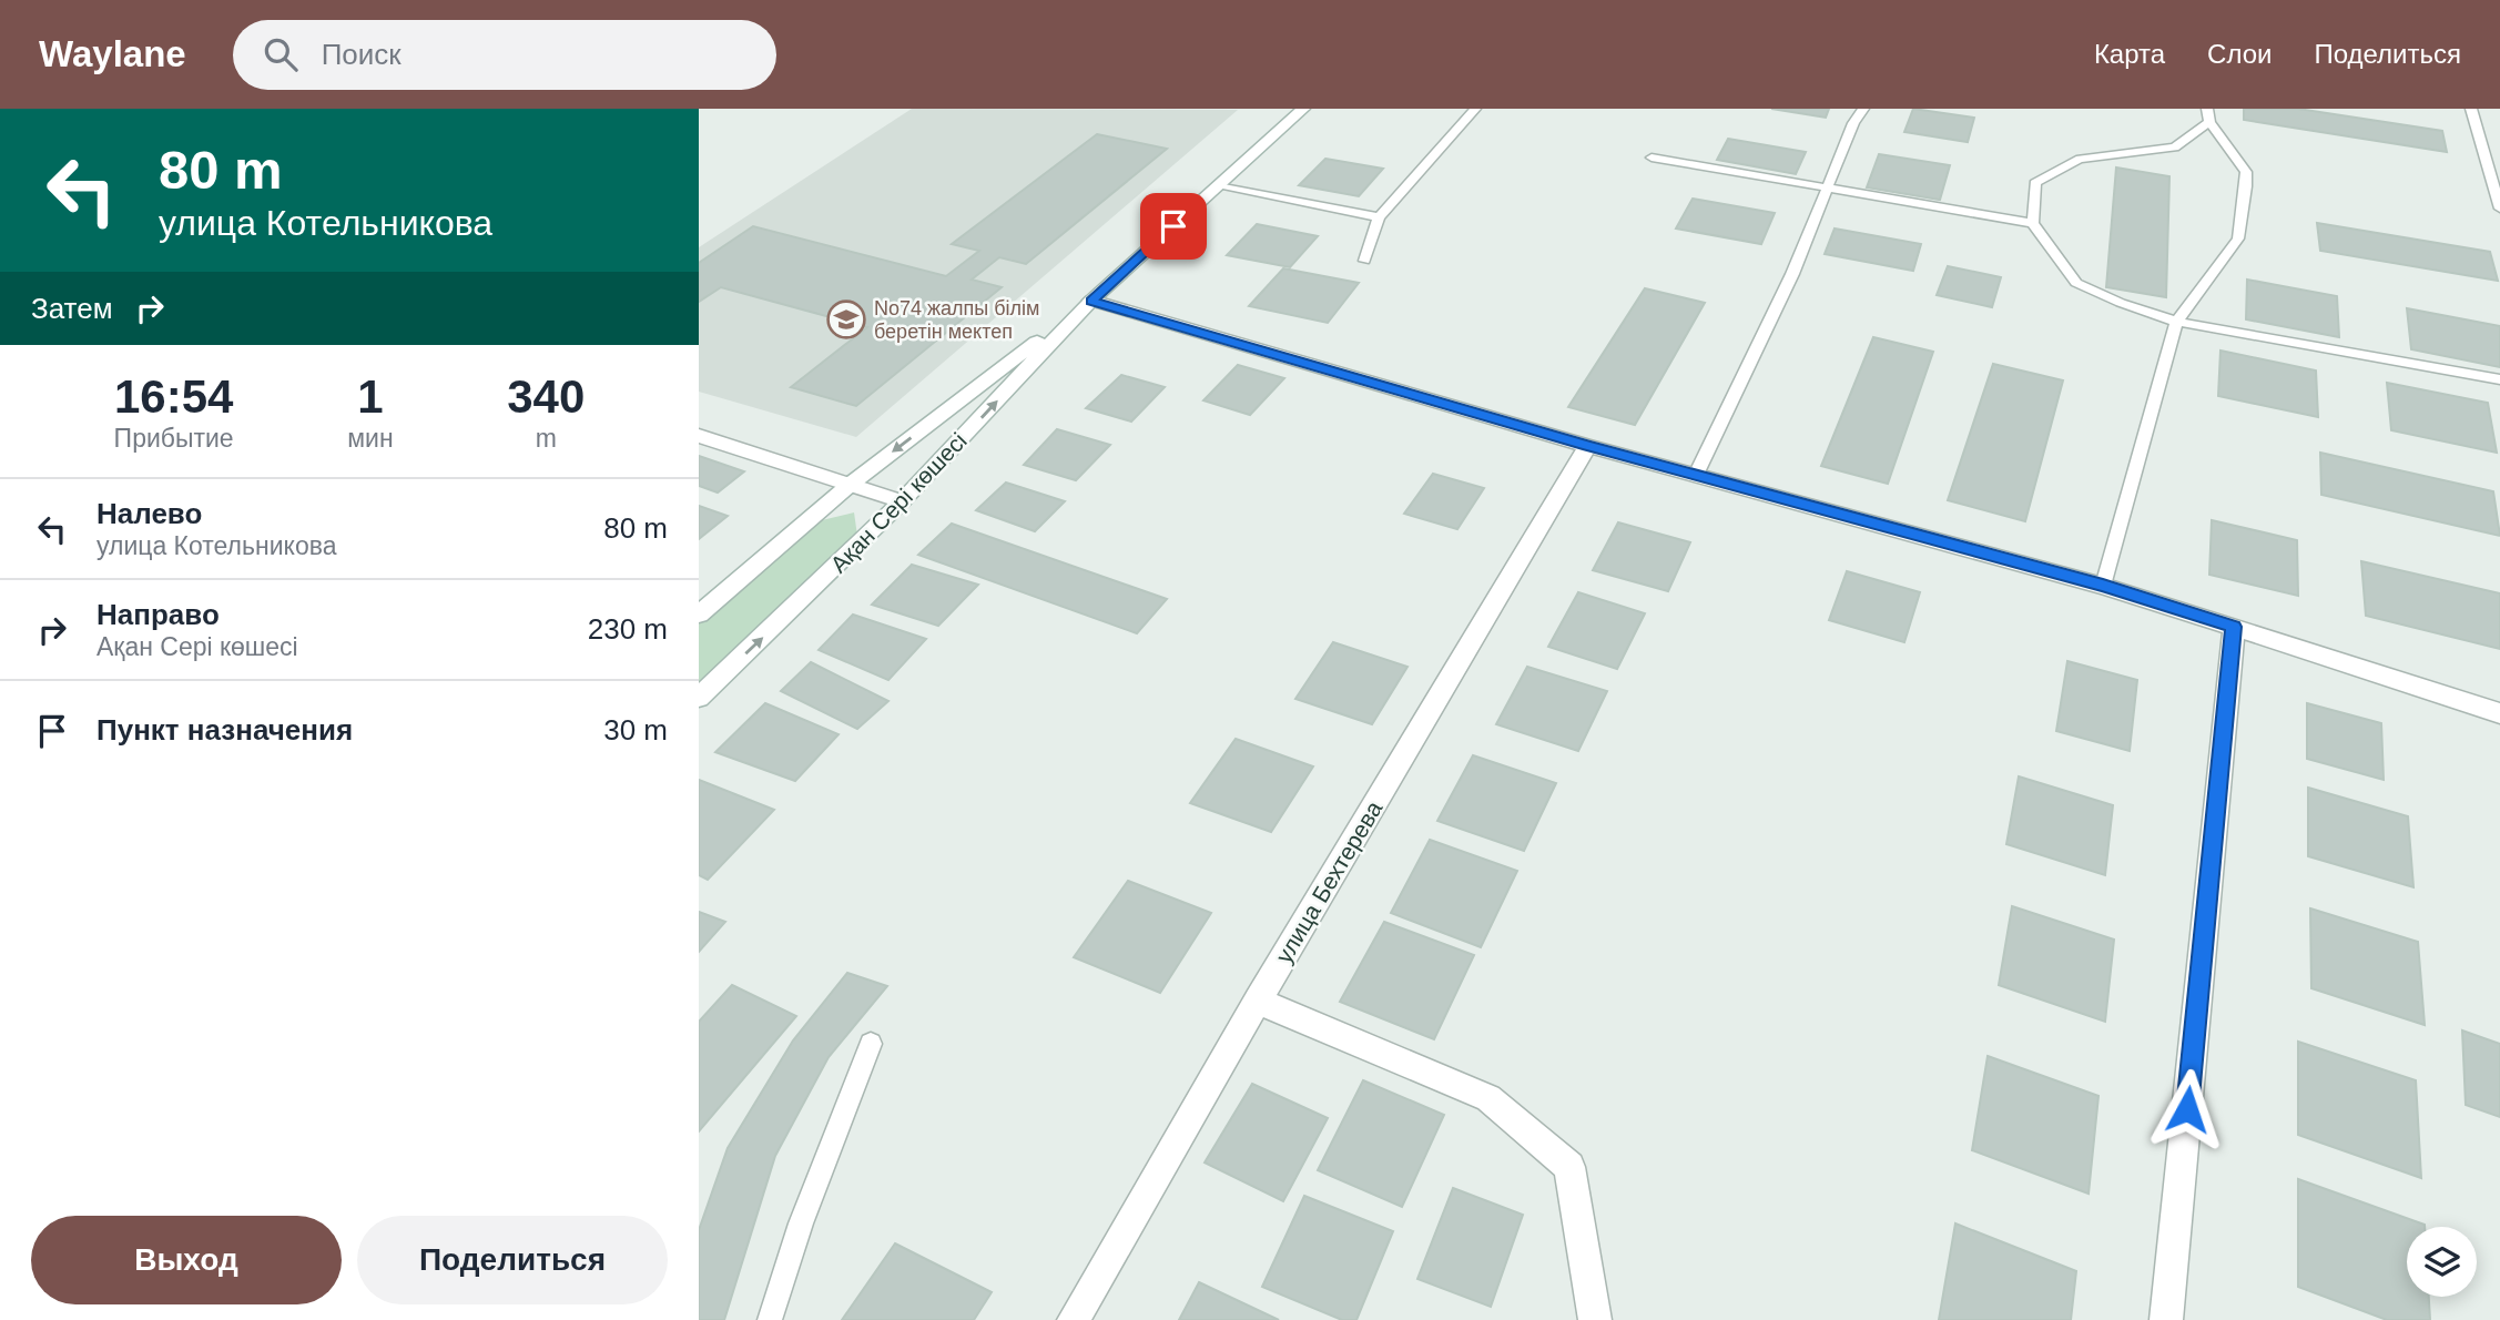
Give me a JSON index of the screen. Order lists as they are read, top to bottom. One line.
{"streets":{"street":["Ақан Сері көшесі","улица Бехтерева"]},"places":{"school or university":["No74 жалпы білім беретін мектеп"]},"page":{"header":"Waylane","search":"Поиск","nav":["Карта","Слои","Поделиться"],"turn":["80 m","улица Котельникова"],"then":"Затем","eta":["16:54","Прибытие","1","мин","340","m"],"list":[{"name":"Налево","note":"улица Котельникова","value":"80 m"},{"name":"Направо","note":"Ақан Сері көшесі","value":"230 m"},{"name":"Пункт назначения","value":"30 m"}],"buttons":["Выход","Поделиться"]}}
